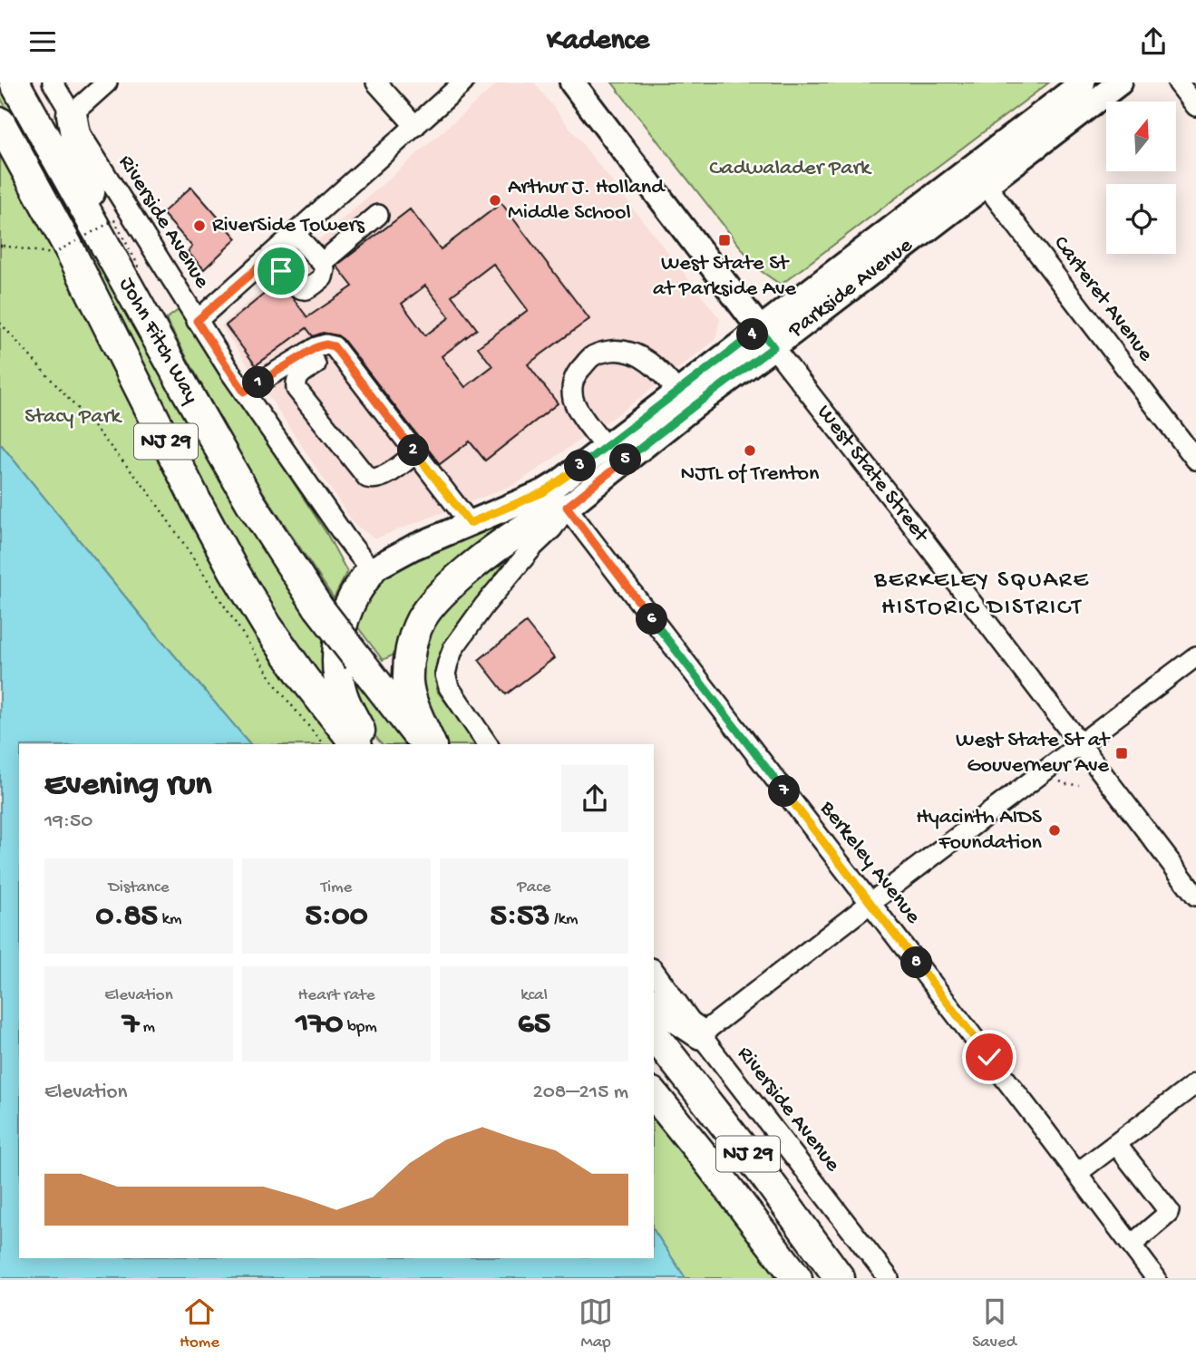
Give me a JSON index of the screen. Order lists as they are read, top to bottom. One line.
{"streets":{"highway":["John Fitch Way","NJ 29"],"main road":["Parkside Avenue","West State Street"],"street":["Riverside Avenue","Carteret Avenue","Berkeley Avenue"]},"crossings":[["Riverside Avenue","Parkside Avenue"],["Parkside Avenue","Carteret Avenue"],["Parkside Avenue","West State Street"],["Parkside Avenue","Berkeley Avenue"]],"districts":["BERKELEY SQUARE HISTORIC DISTRICT"],"parks":["Cadwalader Park","Stacy Park"],"places":{"other":["Arthur J. Holland Middle School","RiverSide Towers","NJTL of Trenton","Hyacinth AIDS Foundation"],"transit":["West State St at Parkside Ave","West State St at Gouverneur Ave"]},"north":"top","page":{"header":"Kadence","pins":["4","1","2","5","3","6","7","8"],"heading":["Evening run","19:50"],"stats":[["Distance","0.85 km"],["Time","5:00"],["Pace","5:53 /km"],["Elevation","7 m"],["Heart rate","170 bpm"],["kcal","65"]],"chart":["Elevation","208–215 m"],"tabs":["Home","Map","Saved"]}}
